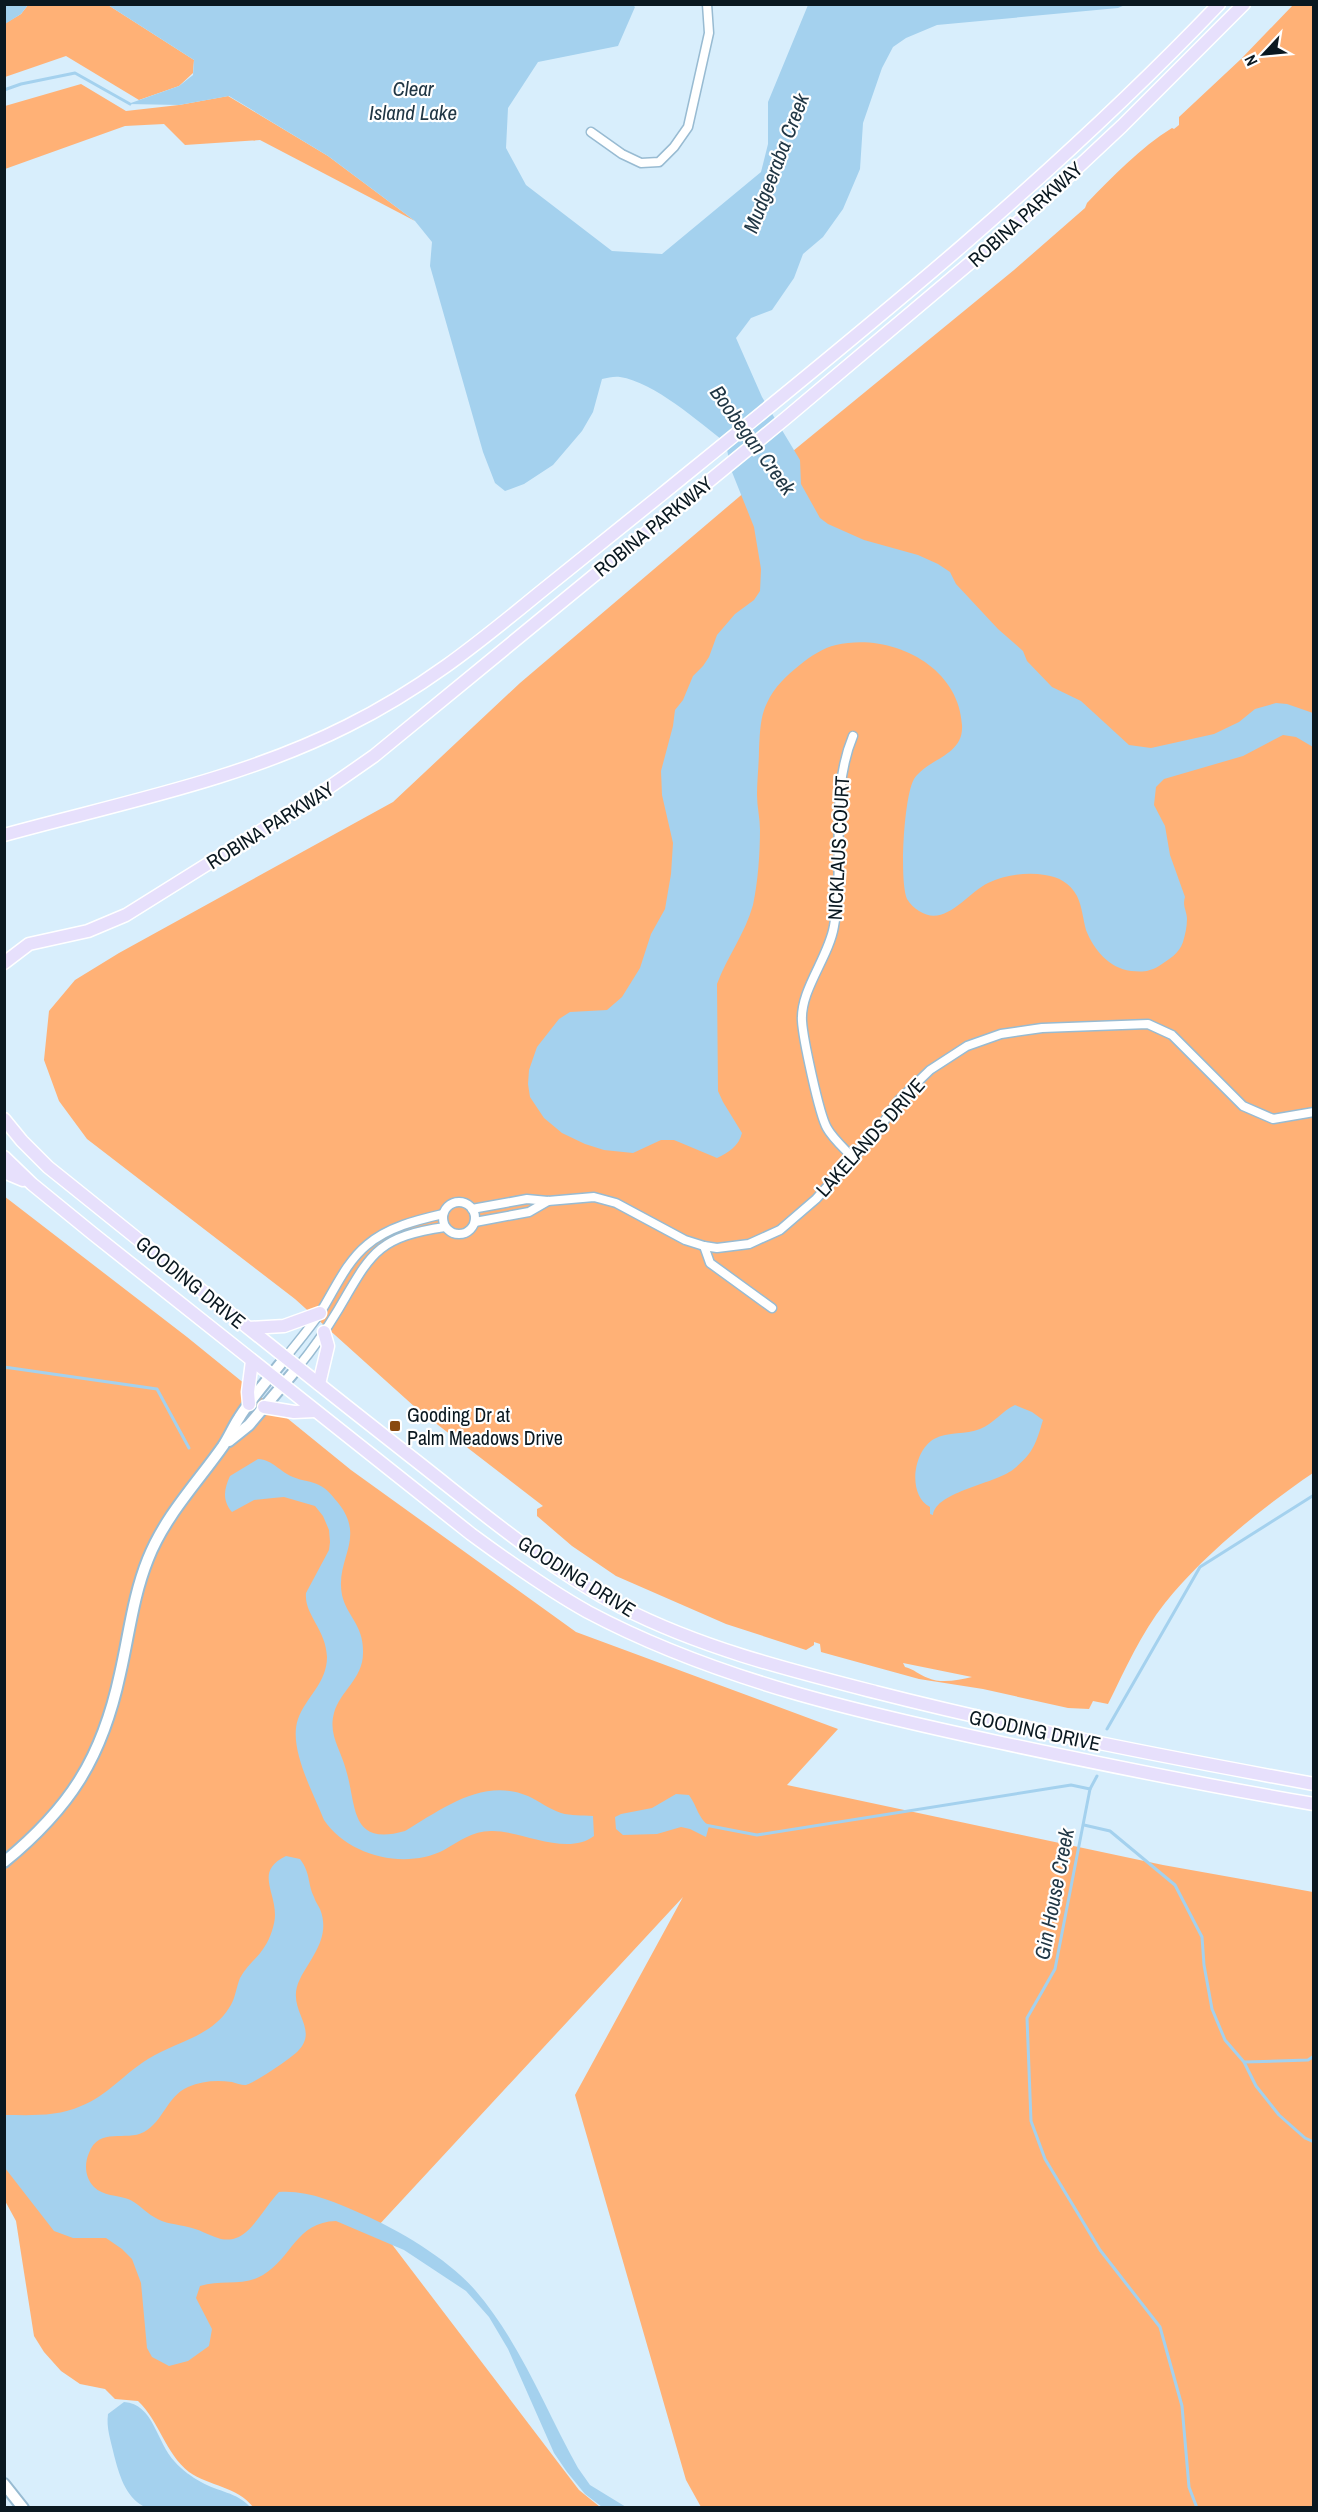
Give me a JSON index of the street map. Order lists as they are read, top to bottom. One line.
{"streets":{"main road":["ROBINA PARKWAY","GOODING DRIVE"],"street":["NICKLAUS COURT","LAKELANDS DRIVE"]},"crossings":[["NICKLAUS COURT","LAKELANDS DRIVE"]],"water":["Clear Island Lake","Mudgeeraba Creek","Boobegan Creek","Gin House Creek"],"places":{"transit":["Gooding Dr at Palm Meadows Drive"]},"north":"bottom left"}
